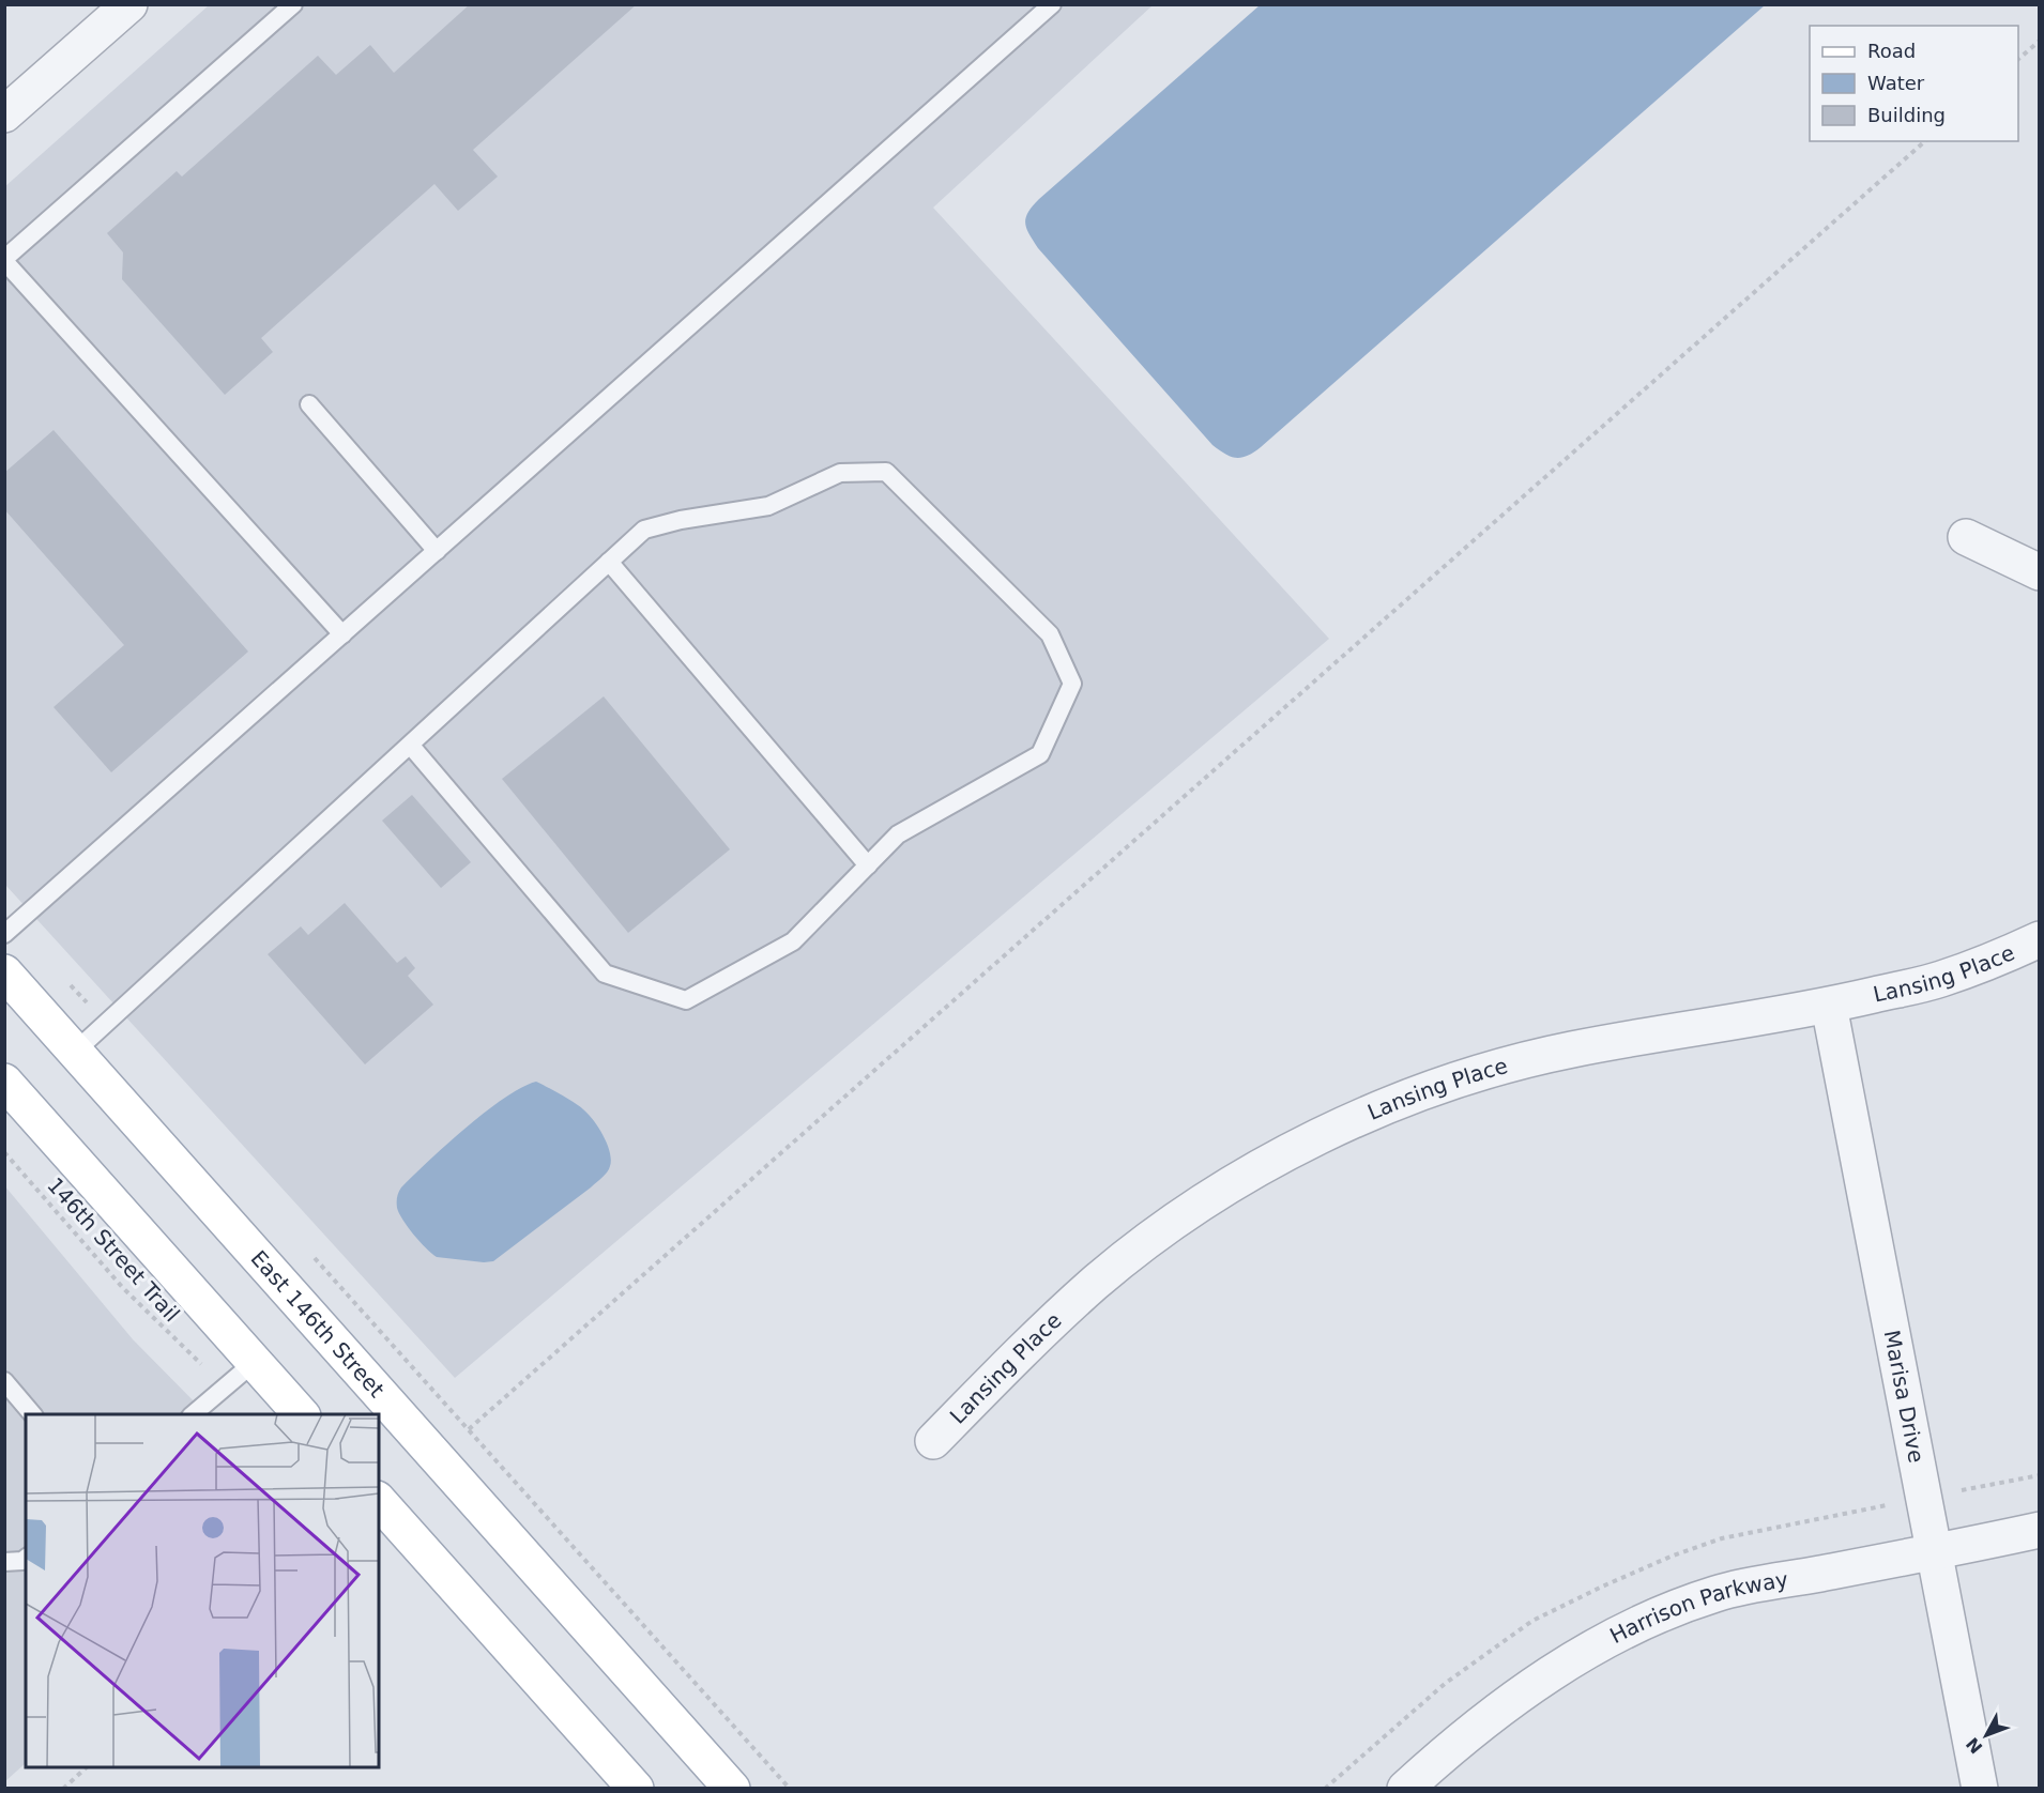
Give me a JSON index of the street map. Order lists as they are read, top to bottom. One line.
{"streets":{"main road":["East 146th Street"],"street":["Lansing Place","Marisa Drive","Harrison Parkway"],"path":["146th Street Trail"]},"crossings":[["Lansing Place","Marisa Drive"],["Marisa Drive","Harrison Parkway"]],"legend":["Road","Water","Building"],"north":"bottom left"}
